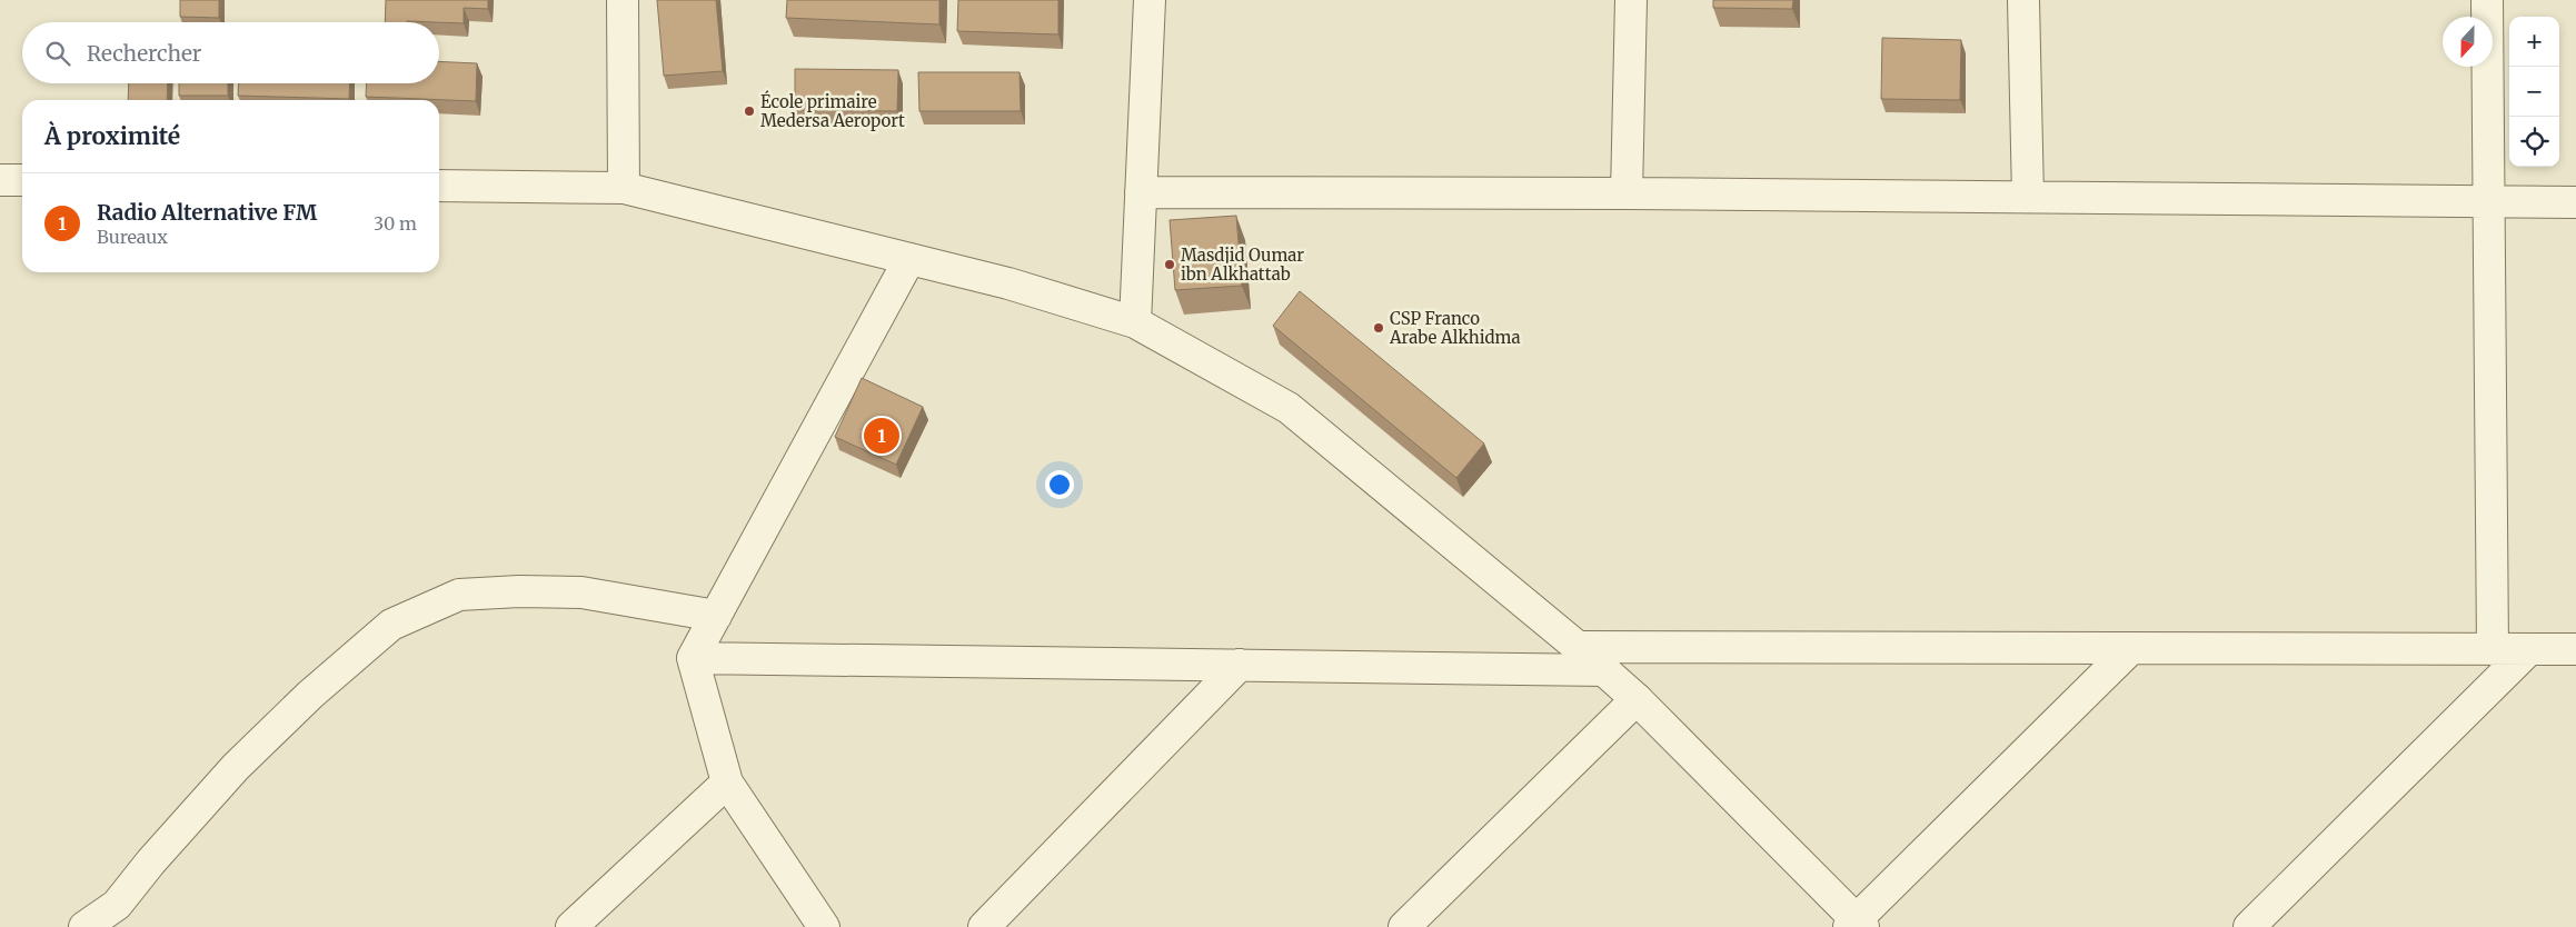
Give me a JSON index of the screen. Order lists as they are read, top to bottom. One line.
{"places":["École primaire Medersa Aeroport","Masdjid Oumar ibn Alkhattab","CSP Franco Arabe Alkhidma"],"north":"bottom","page":{"map_buttons":["+","−"],"search":"Rechercher","heading":"À proximité","list":[{"mark":"1","name":"Radio Alternative FM","note":"Bureaux","value":"30 m"}],"pins":"1"}}
